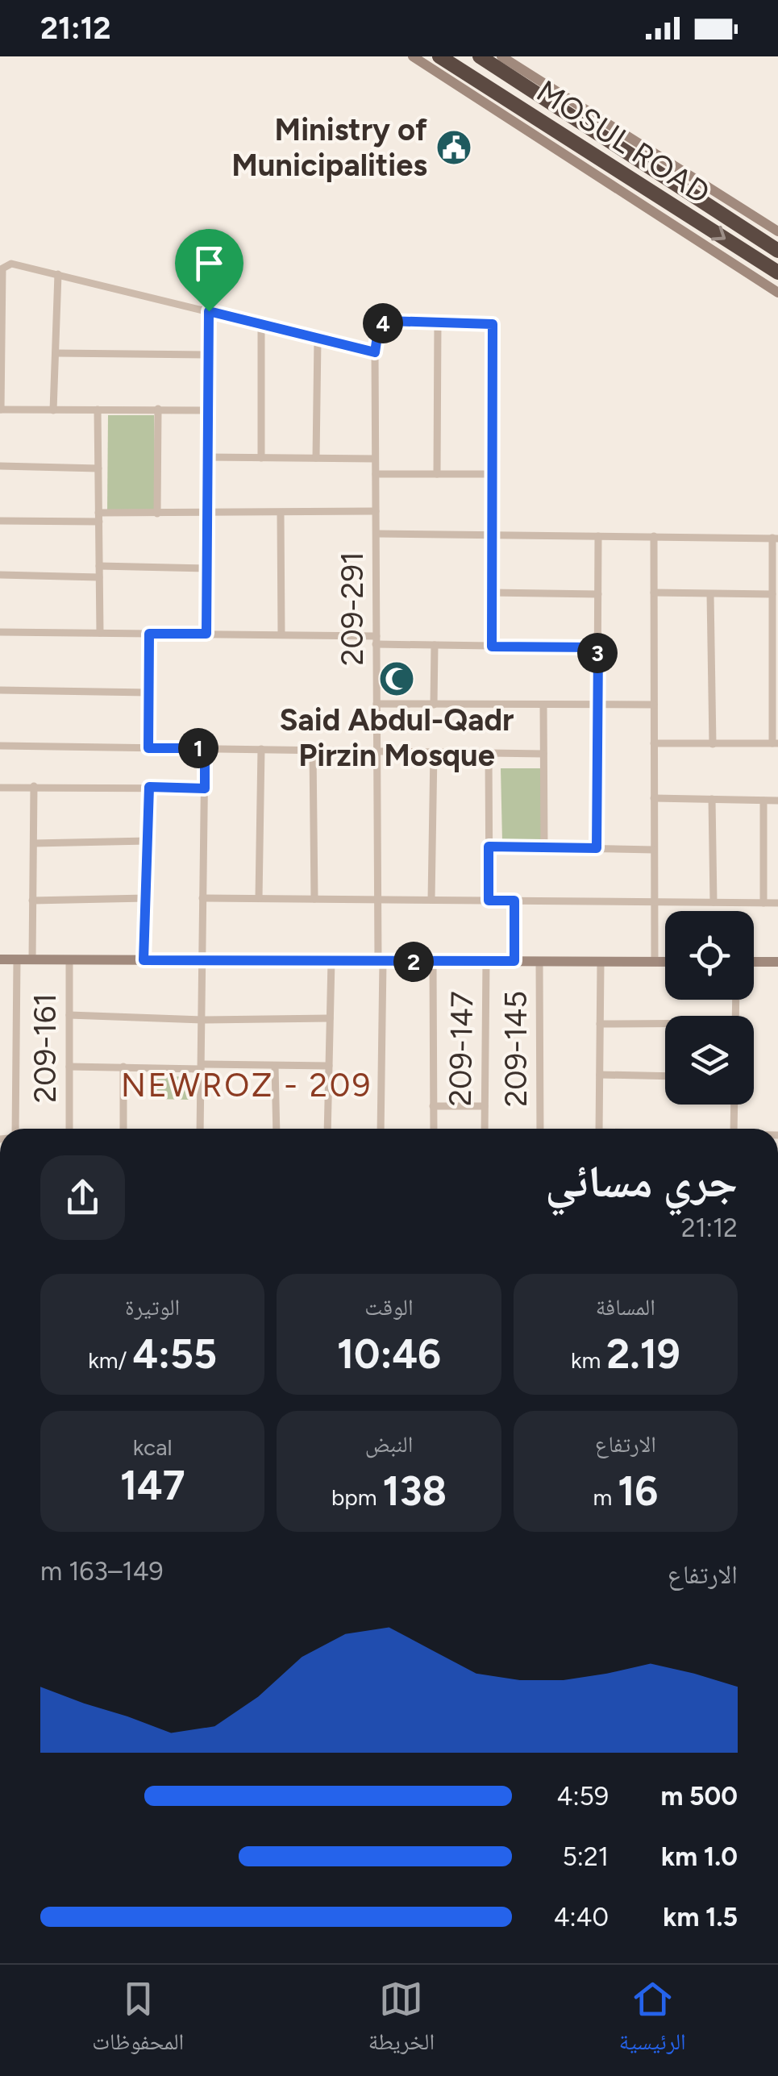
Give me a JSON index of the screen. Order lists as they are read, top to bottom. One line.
{"streets":{"highway":["MOSUL ROAD"],"street":["209-291","209-161","209-147","209-145"]},"districts":["NEWROZ - 209"],"places":{"public building":["Ministry of Municipalities"],"mosque":["Said Abdul-Qadr Pirzin Mosque"]},"page":{"status":"21:12","pins":["4","3","1","2"],"heading":["جري مسائي","21:12"],"stats":[["المسافة","2.19 km"],["الوقت","10:46"],["الوتيرة","4:55 /km"],["الارتفاع","16 m"],["النبض","138 bpm"],["kcal","147"]],"chart":["الارتفاع","149–163 m"],"list":[{"name":"500 m","note":"4:59"},{"name":"1.0 km","note":"5:21"},{"name":"1.5 km","note":"4:40"}],"tabs":["الرئيسية","الخريطة","المحفوظات"]}}
